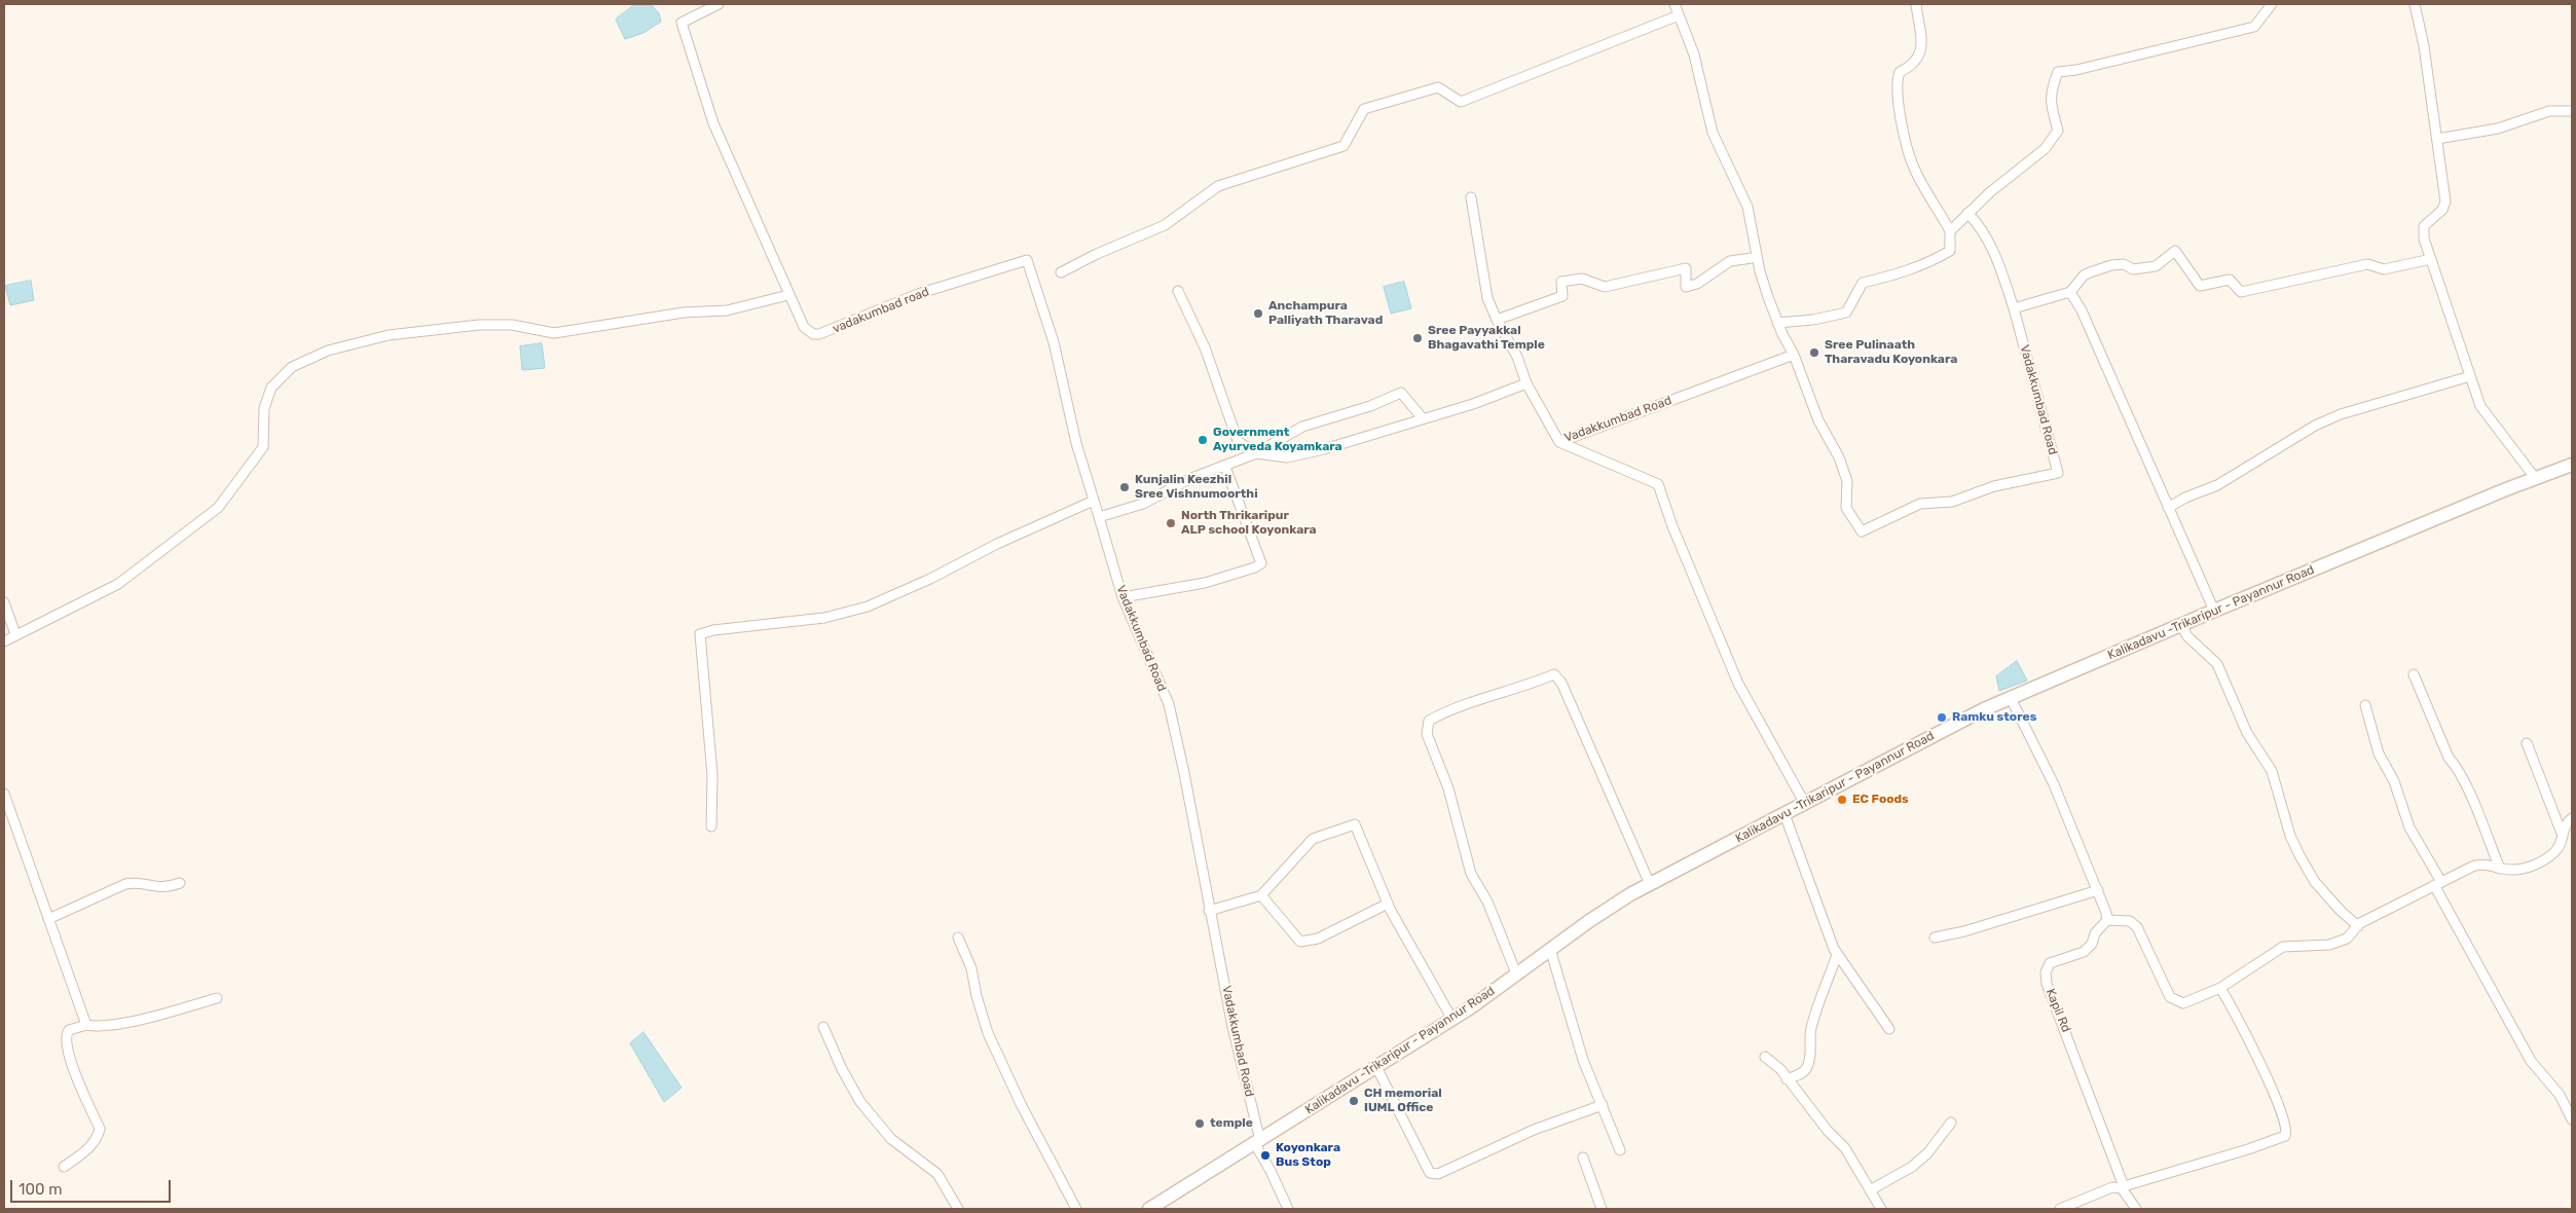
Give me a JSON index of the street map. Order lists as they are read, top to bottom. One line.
{"streets":{"main road":["Kalikadavu -Trikaripur - Payannur Road"],"street":["vadakumbad road","Vadakkumbad Road","Kapil Rd"]},"crossings":[["vadakumbad road","Vadakkumbad Road"],["Vadakkumbad Road","Kalikadavu -Trikaripur - Payannur Road"]],"places":["Anchampura Palliyath Tharavad","Sree Payyakkal Bhagavathi Temple","Sree Pulinaath Tharavadu Koyonkara","Government Ayurveda Koyamkara","Kunjalin Keezhil Sree Vishnumoorthi","North Thrikaripur ALP school Koyonkara","Ramku stores","EC Foods","CH memorial IUML Office","temple","Koyonkara Bus Stop"],"scale_bar":"100 m"}
